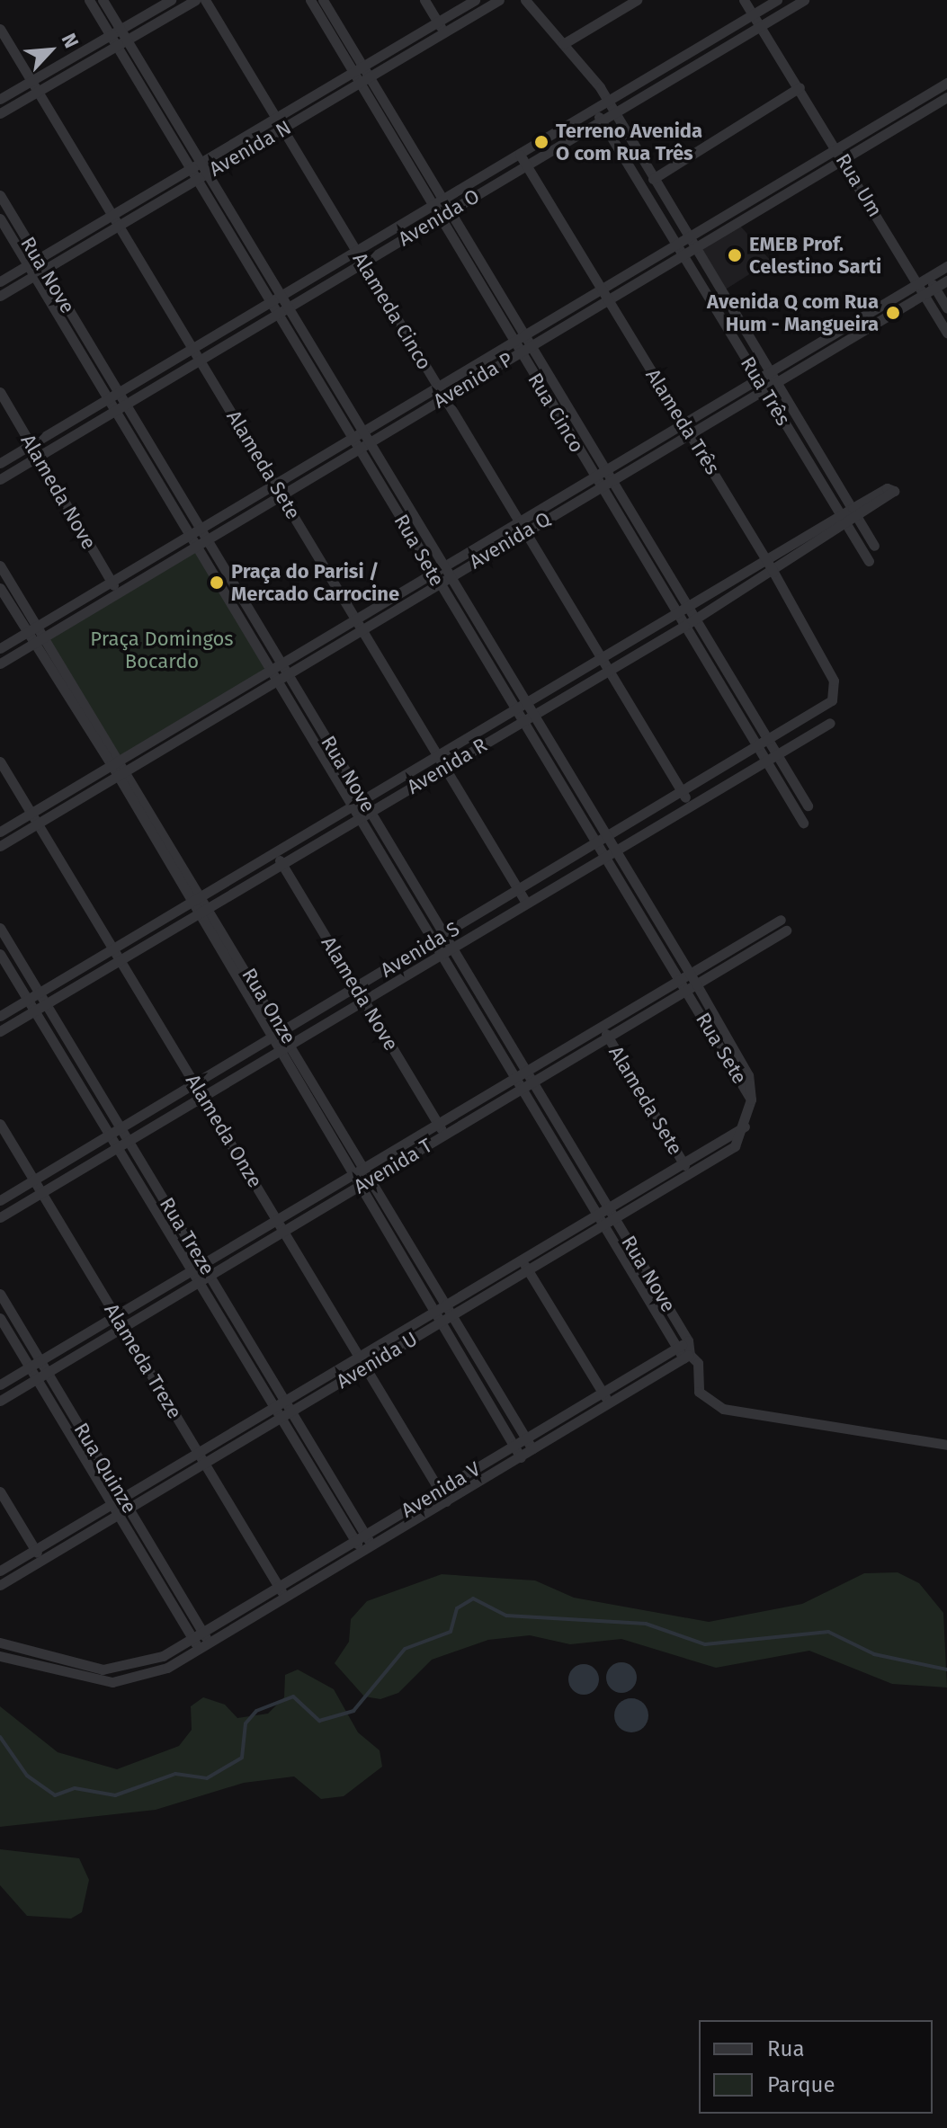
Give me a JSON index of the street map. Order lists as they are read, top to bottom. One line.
{"streets":{"street":["Avenida N","Rua Um","Avenida O","Rua Nove","Alameda Cinco","Avenida P","Rua Três","Rua Cinco","Alameda Três","Alameda Sete","Alameda Nove","Avenida Q","Rua Sete","Avenida R","Avenida S","Rua Onze","Alameda Onze","Avenida T","Rua Treze","Avenida U","Alameda Treze","Rua Quinze","Avenida V"]},"crossings":[["Avenida N","Rua Nove"],["Avenida N","Alameda Cinco"],["Avenida N","Rua Cinco"],["Avenida N","Alameda Sete"],["Avenida N","Rua Sete"],["Rua Um","Avenida O"],["Rua Um","Avenida P"],["Rua Um","Avenida Q"],["Avenida O","Rua Nove"],["Avenida O","Alameda Cinco"],["Avenida O","Rua Três"],["Avenida O","Rua Cinco"],["Avenida O","Alameda Três"],["Avenida O","Alameda Sete"],["Avenida O","Alameda Nove"],["Avenida O","Rua Sete"],["Rua Nove","Avenida P"],["Rua Nove","Avenida Q"],["Rua Nove","Avenida R"],["Rua Nove","Avenida S"],["Rua Nove","Avenida T"],["Rua Nove","Avenida U"],["Rua Nove","Avenida V"],["Alameda Cinco","Avenida P"],["Alameda Cinco","Avenida Q"],["Alameda Cinco","Avenida R"],["Alameda Cinco","Avenida S"],["Avenida P","Rua Três"],["Avenida P","Rua Cinco"],["Avenida P","Alameda Três"],["Avenida P","Alameda Sete"],["Avenida P","Alameda Nove"],["Avenida P","Rua Sete"],["Avenida P","Rua Onze"],["Rua Três","Avenida Q"],["Rua Três","Avenida R"],["Rua Cinco","Avenida Q"],["Rua Cinco","Avenida R"],["Rua Cinco","Avenida S"],["Alameda Três","Avenida Q"],["Alameda Três","Avenida R"],["Alameda Três","Avenida S"],["Alameda Sete","Avenida Q"],["Alameda Sete","Avenida R"],["Alameda Sete","Avenida S"],["Alameda Sete","Avenida T"],["Alameda Sete","Avenida U"],["Alameda Nove","Avenida R"],["Alameda Nove","Avenida S"],["Alameda Nove","Avenida T"],["Avenida Q","Rua Sete"],["Avenida Q","Rua Onze"],["Avenida Q","Alameda Onze"],["Rua Sete","Avenida R"],["Rua Sete","Avenida S"],["Rua Sete","Avenida T"],["Rua Sete","Avenida U"],["Avenida R","Rua Onze"],["Avenida R","Alameda Onze"],["Avenida R","Rua Treze"],["Avenida S","Rua Onze"],["Avenida S","Alameda Onze"],["Avenida S","Rua Treze"],["Avenida S","Alameda Treze"],["Rua Onze","Avenida T"],["Rua Onze","Avenida U"],["Rua Onze","Avenida V"],["Alameda Onze","Avenida T"],["Alameda Onze","Avenida U"],["Alameda Onze","Avenida V"],["Avenida T","Rua Treze"],["Avenida T","Alameda Treze"],["Avenida T","Rua Quinze"],["Rua Treze","Avenida U"],["Rua Treze","Avenida V"],["Avenida U","Alameda Treze"],["Avenida U","Rua Quinze"],["Alameda Treze","Avenida V"],["Rua Quinze","Avenida V"]],"parks":["Praça Domingos Bocardo"],"places":["Terreno Avenida O com Rua Três","EMEB Prof. Celestino Sarti","Avenida Q com Rua Hum - Mangueira","Praça do Parisi / Mercado Carrocine"],"legend":["Rua","Parque"],"north":"top right"}
